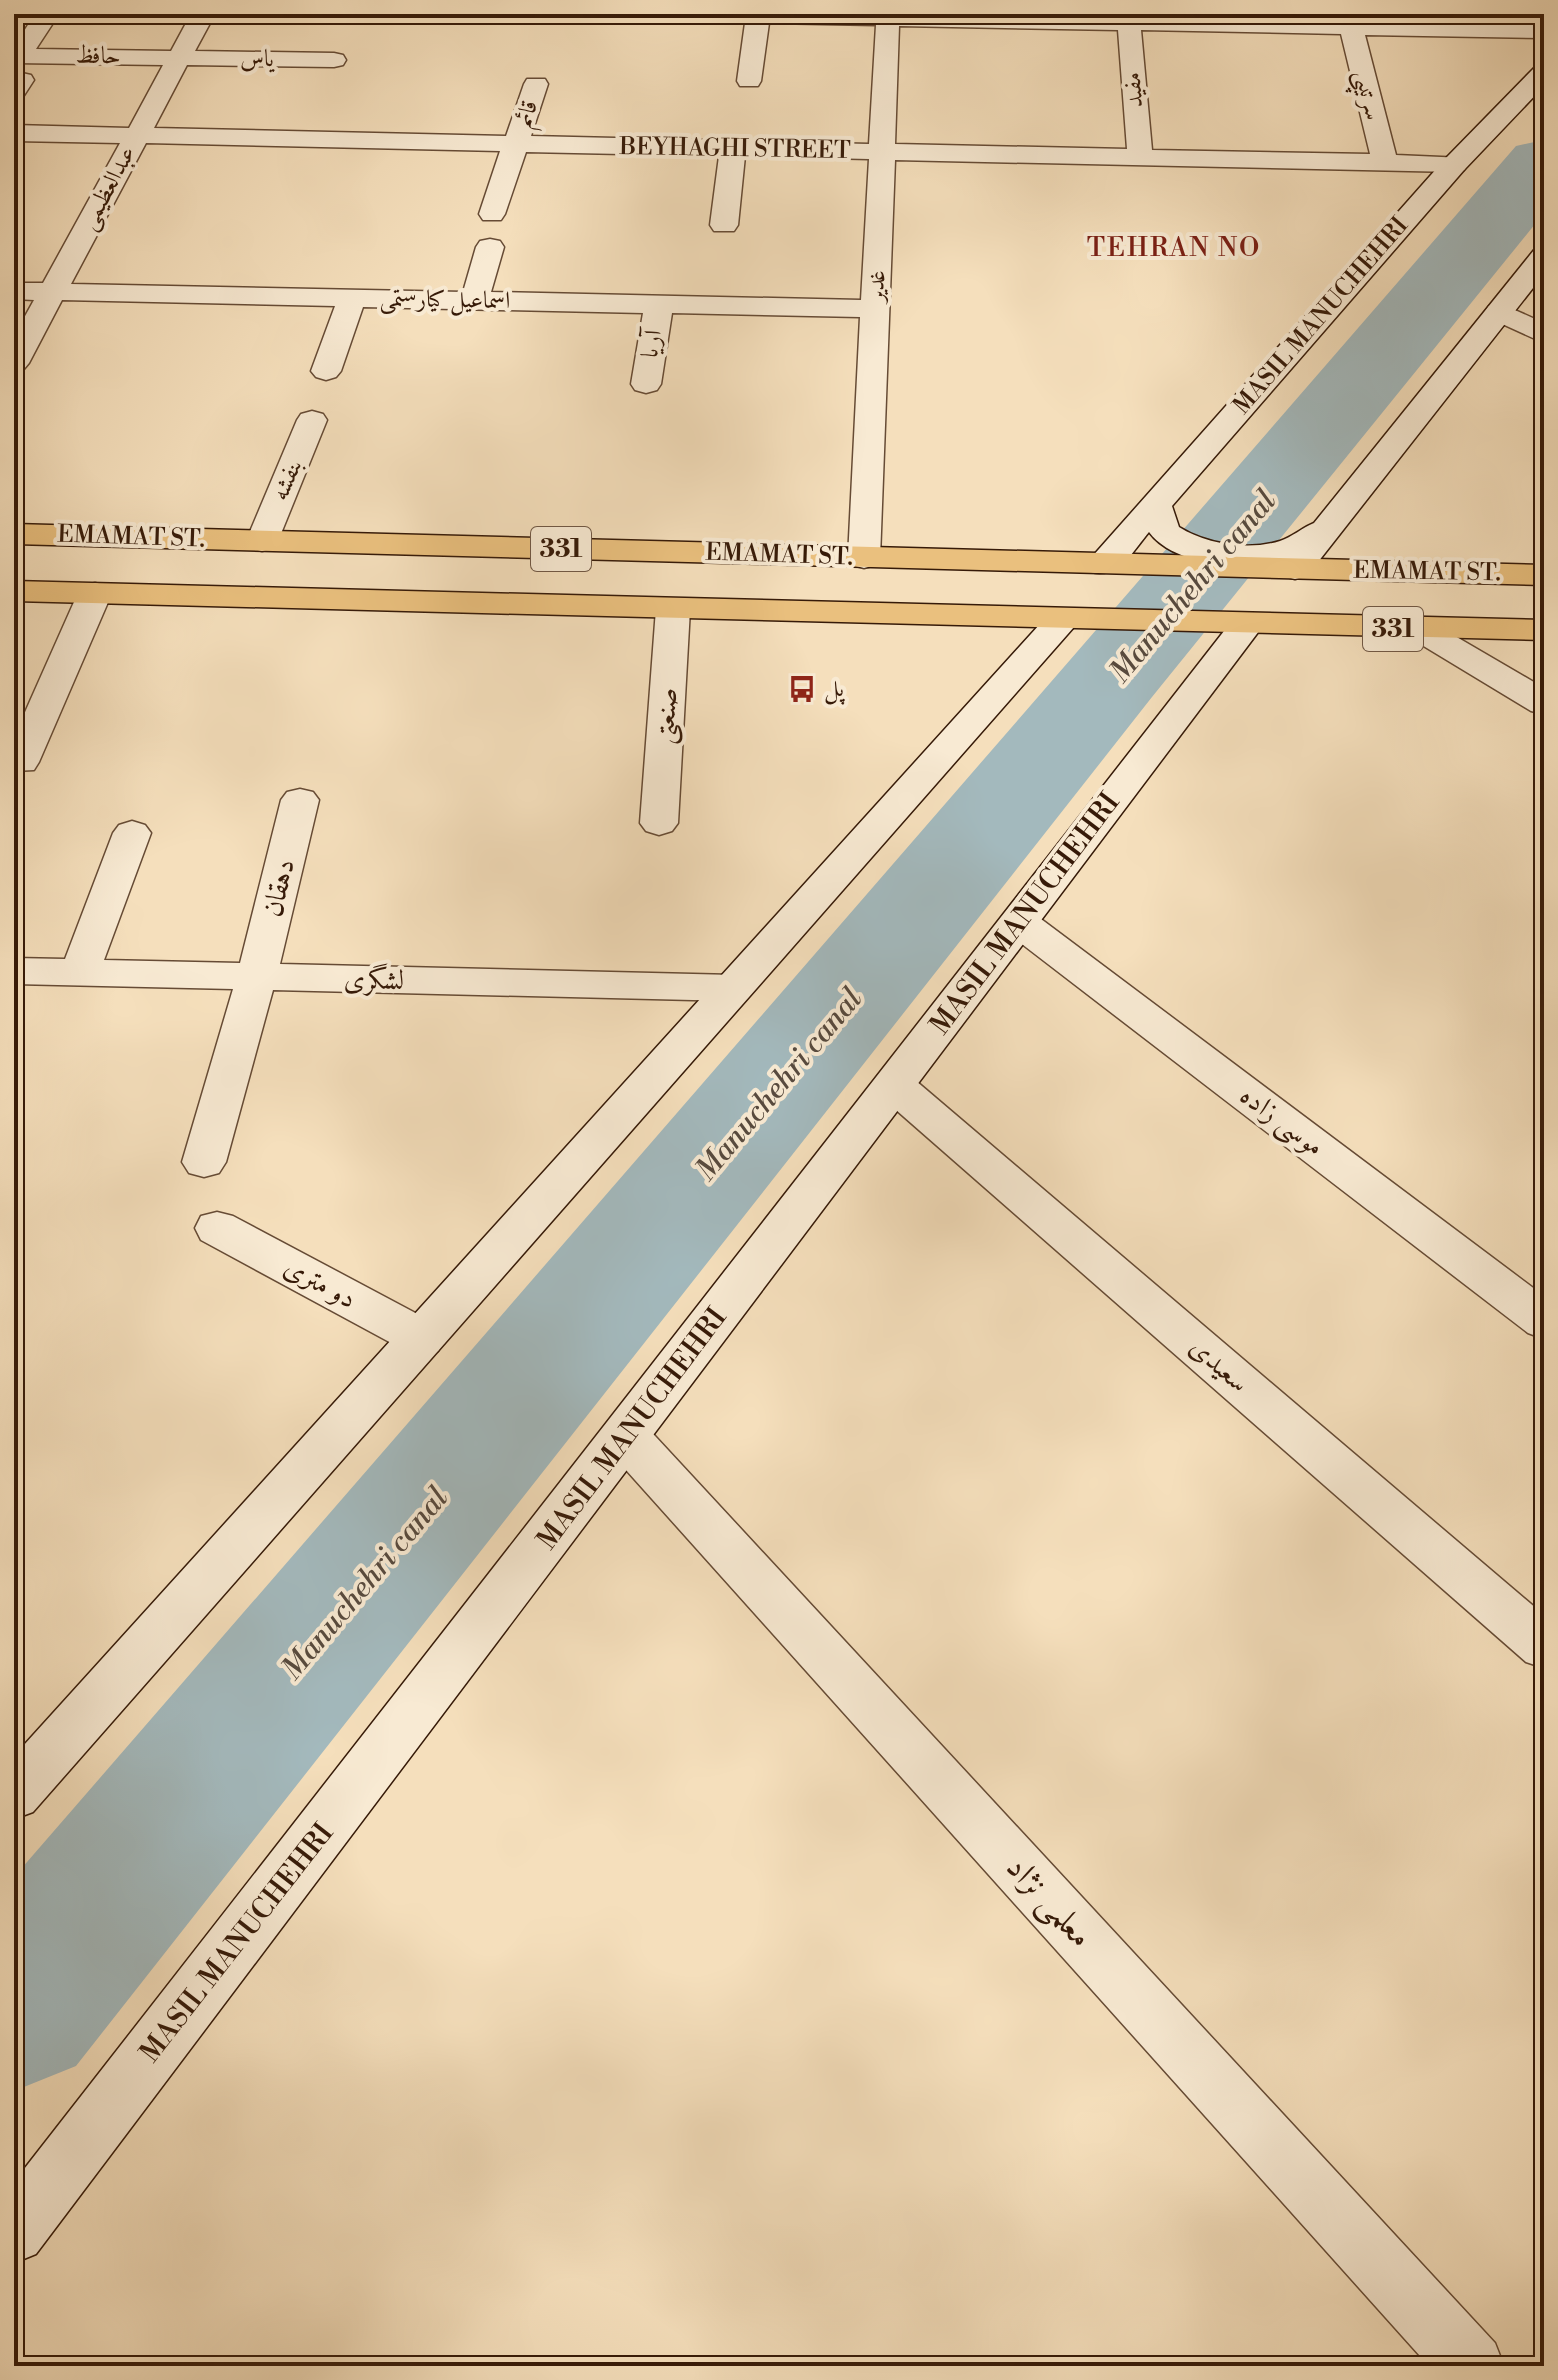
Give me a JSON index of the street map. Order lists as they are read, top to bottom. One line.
{"streets":{"main road":["EMAMAT ST.","331"],"street":["حافظ","یاس","مفید","سرتیپی","قائم","BEYHAGHI STREET","عبدالعظیمی","غدیر","اسماعیل کیارستمی","MASIL MANUCHEHRI","آریا","بنفشه","صنعتی","دهقان","لشگری","موسی زاده","دو متری","سعیدی","معلمی نژاد"]},"crossings":[["حافظ","یاس"],["حافظ","عبدالعظیمی"],["یاس","عبدالعظیمی"],["مفید","BEYHAGHI STREET"],["سرتیپی","BEYHAGHI STREET"],["قائم","BEYHAGHI STREET"],["BEYHAGHI STREET","عبدالعظیمی"],["BEYHAGHI STREET","غدیر"],["BEYHAGHI STREET","MASIL MANUCHEHRI"],["عبدالعظیمی","اسماعیل کیارستمی"],["غدیر","اسماعیل کیارستمی"],["غدیر","EMAMAT ST."],["اسماعیل کیارستمی","آریا"],["MASIL MANUCHEHRI","EMAMAT ST."],["MASIL MANUCHEHRI","331"],["MASIL MANUCHEHRI","موسی زاده"],["MASIL MANUCHEHRI","سعیدی"],["MASIL MANUCHEHRI","معلمی نژاد"],["بنفشه","EMAMAT ST."],["331","صنعتی"],["دهقان","لشگری"]],"districts":["TEHRAN NO"],"water":["Manuchehri canal"],"places":{"bus stop":["پل"]}}
